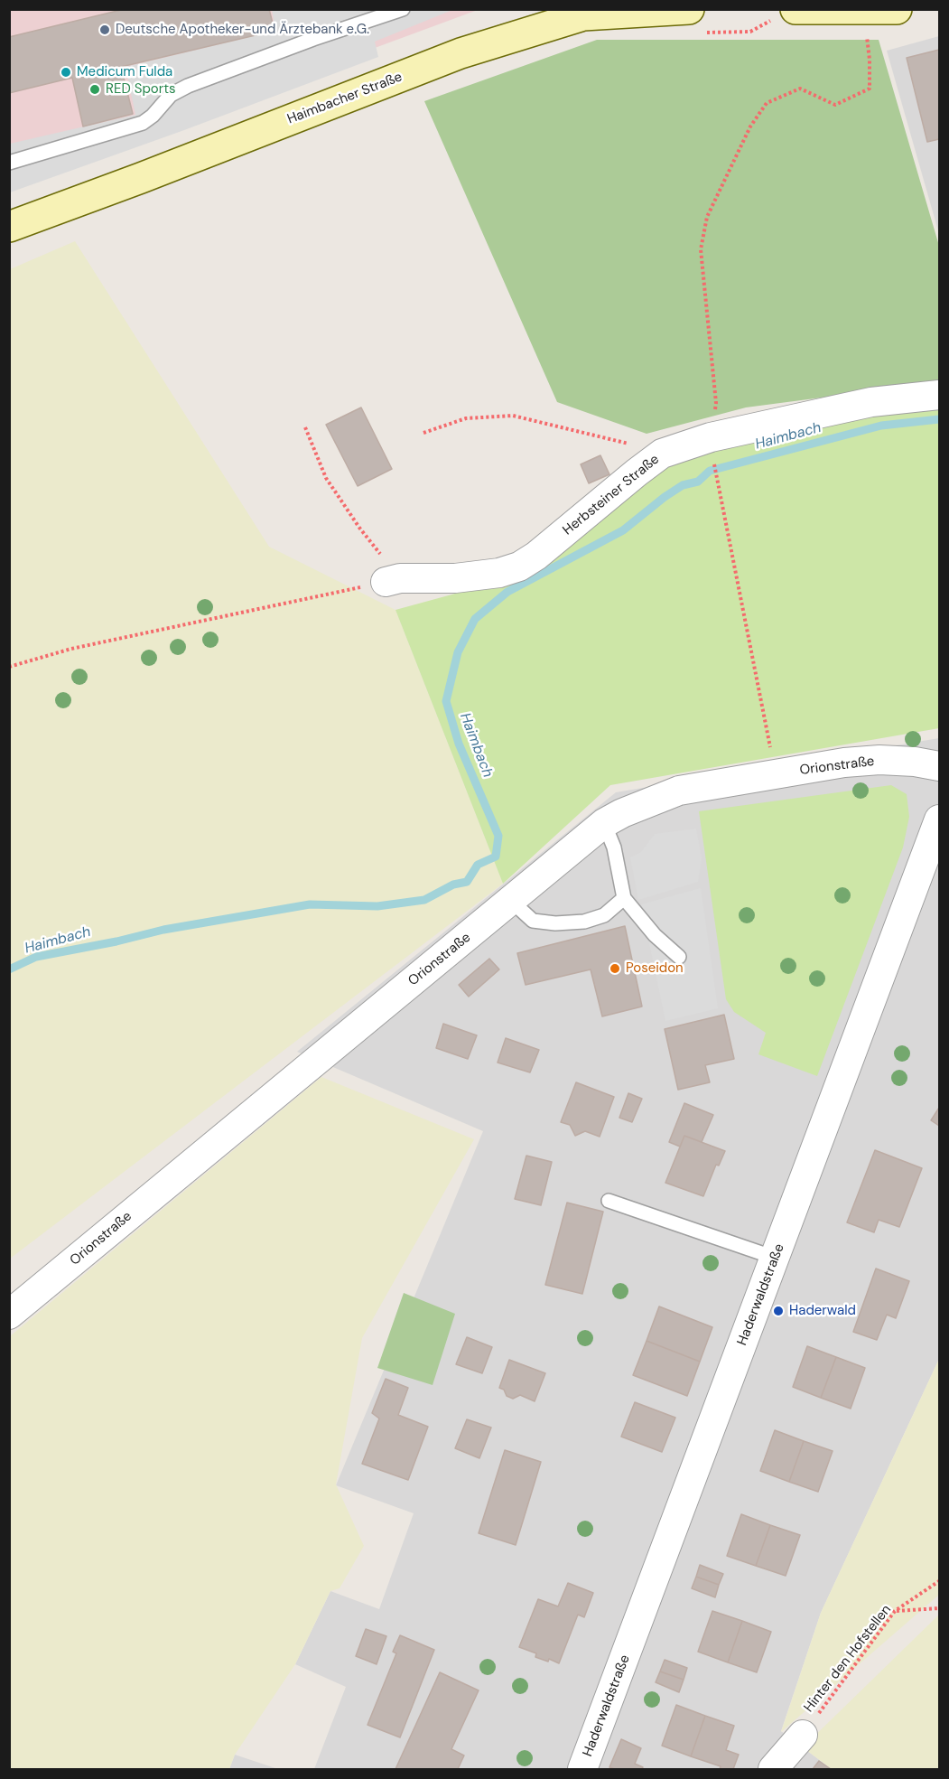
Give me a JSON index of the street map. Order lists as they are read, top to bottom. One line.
{"streets":{"main road":["Haimbacher Straße"],"street":["Herbsteiner Straße","Orionstraße","Haderwaldstraße"],"path":["Hinter den Hofstellen"]},"water":["Haimbach"],"places":["Deutsche Apotheker-und Ärztebank e.G.","Medicum Fulda","RED Sports","Poseidon","Haderwald"]}
